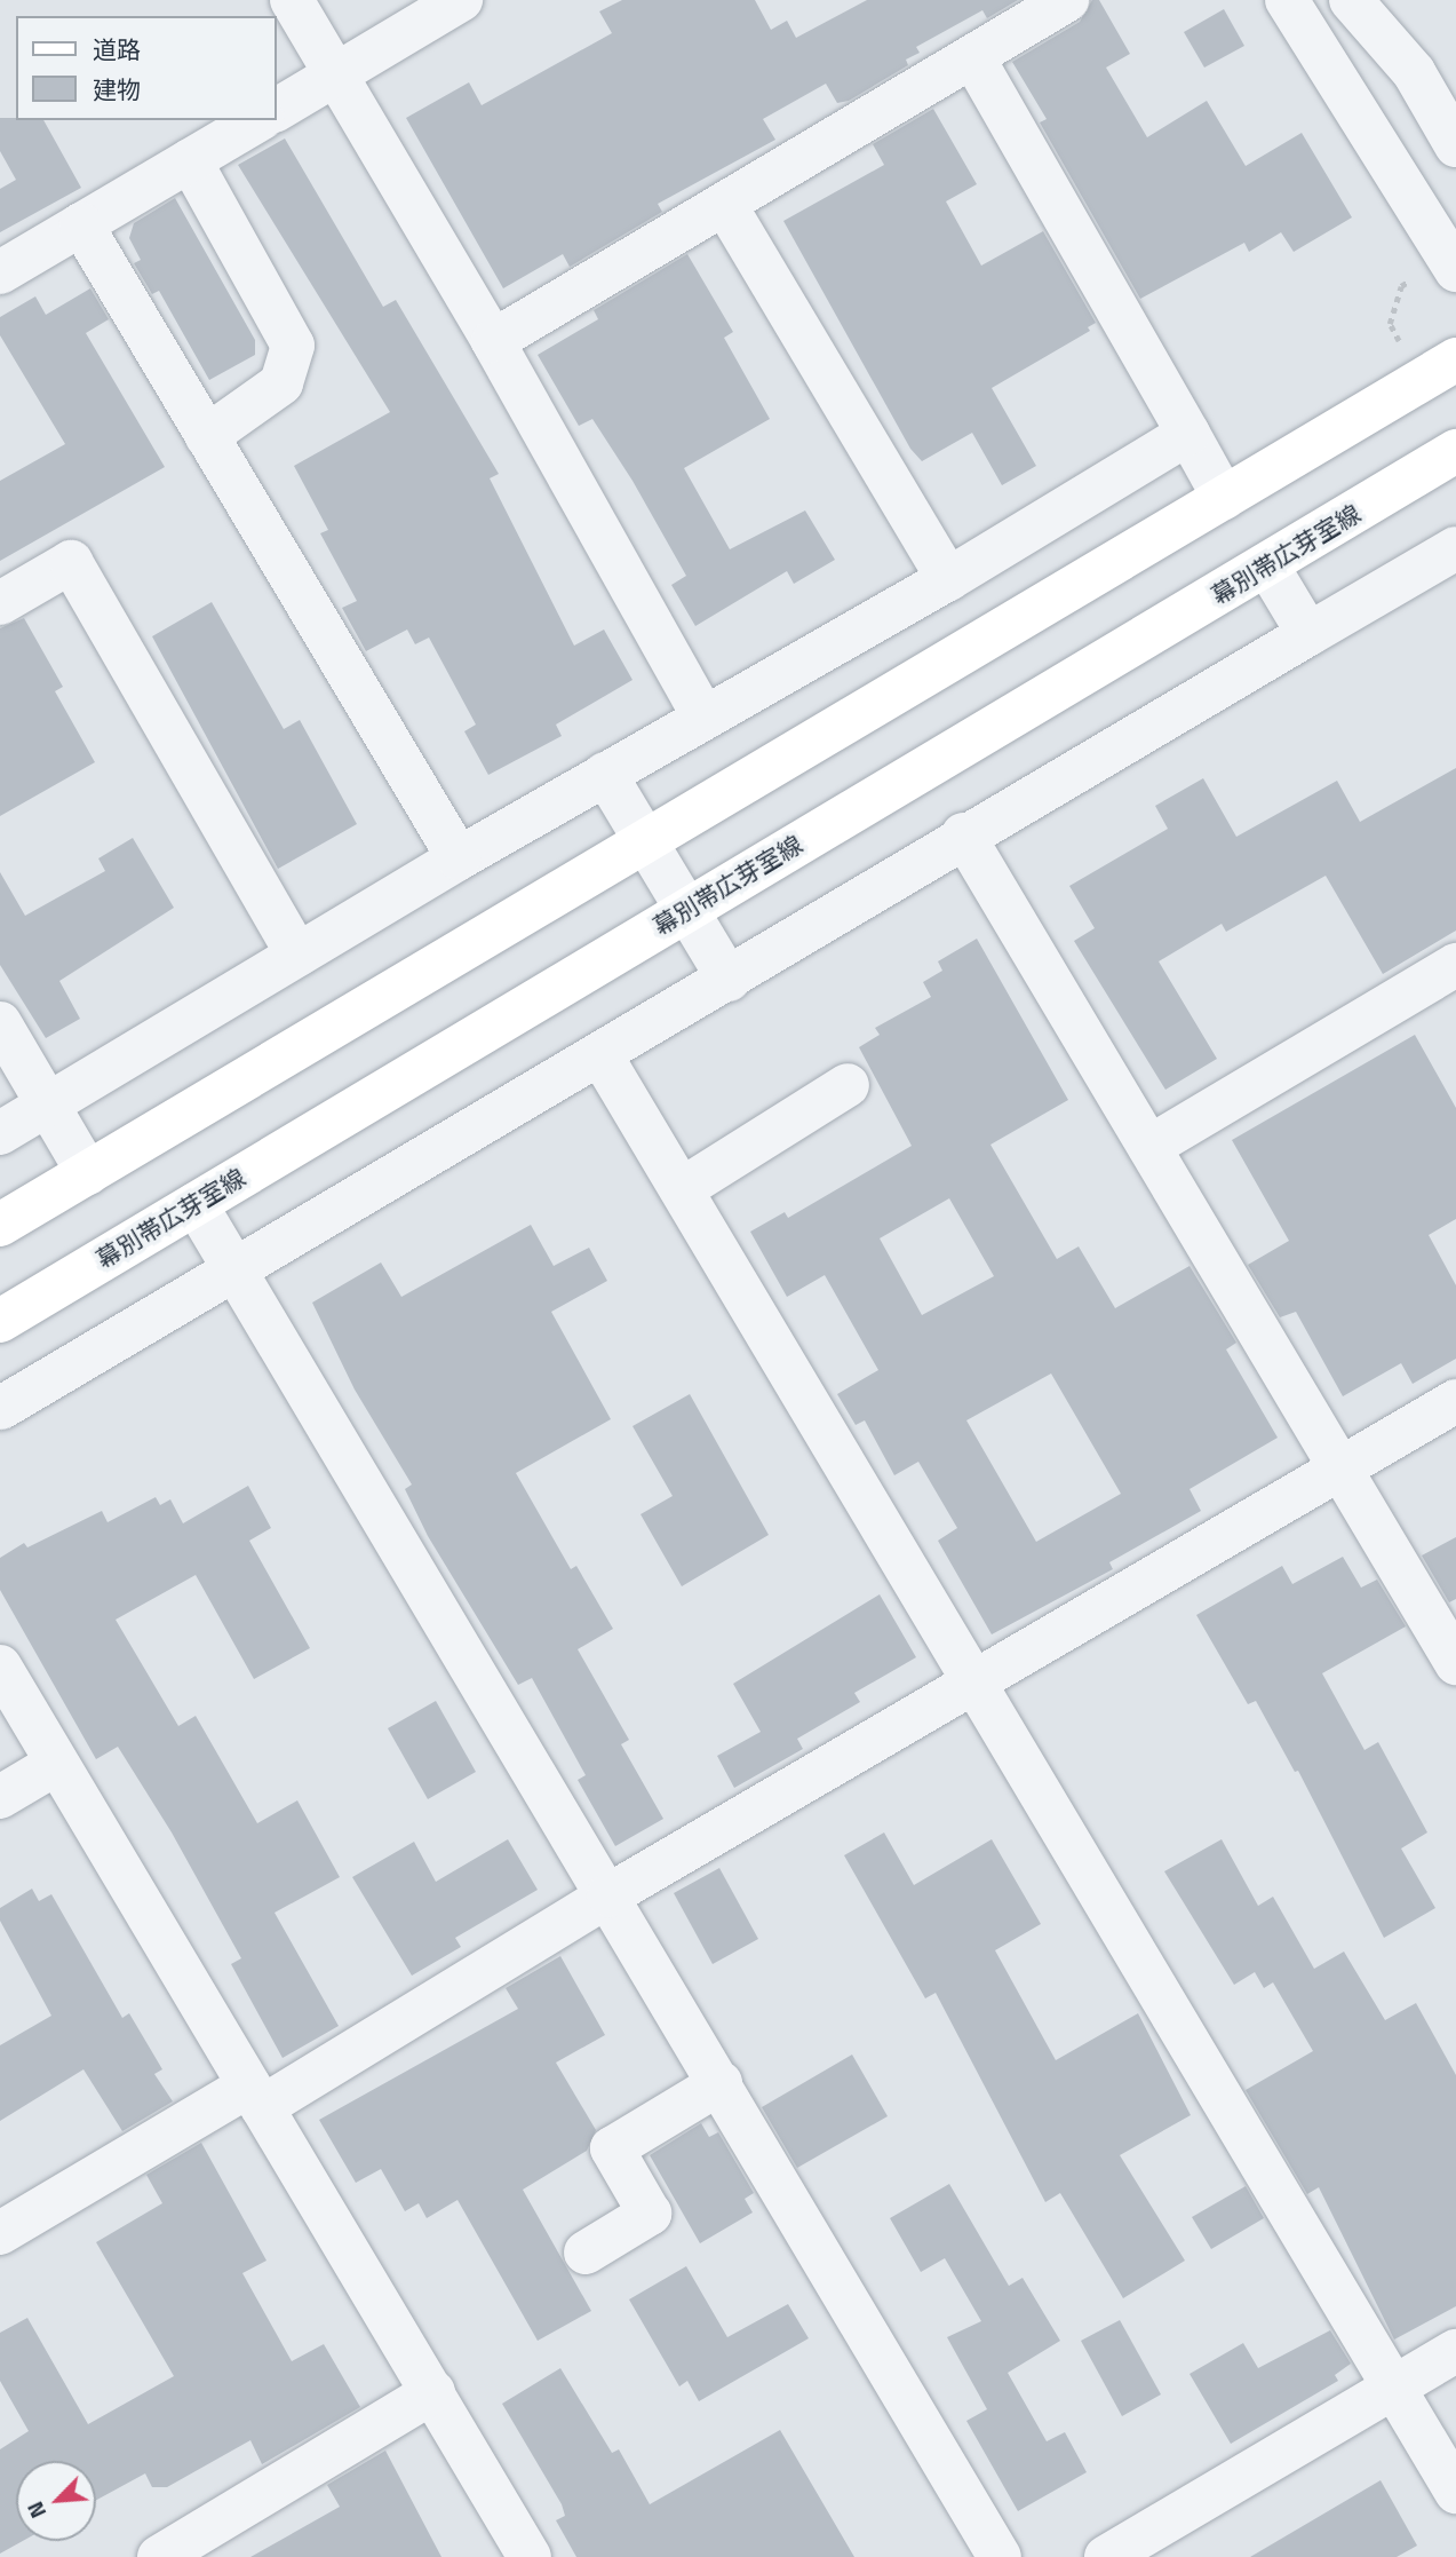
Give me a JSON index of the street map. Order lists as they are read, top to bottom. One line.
{"streets":{"main road":["幕別帯広芽室線"]},"legend":["道路","建物"],"north":"bottom left"}
